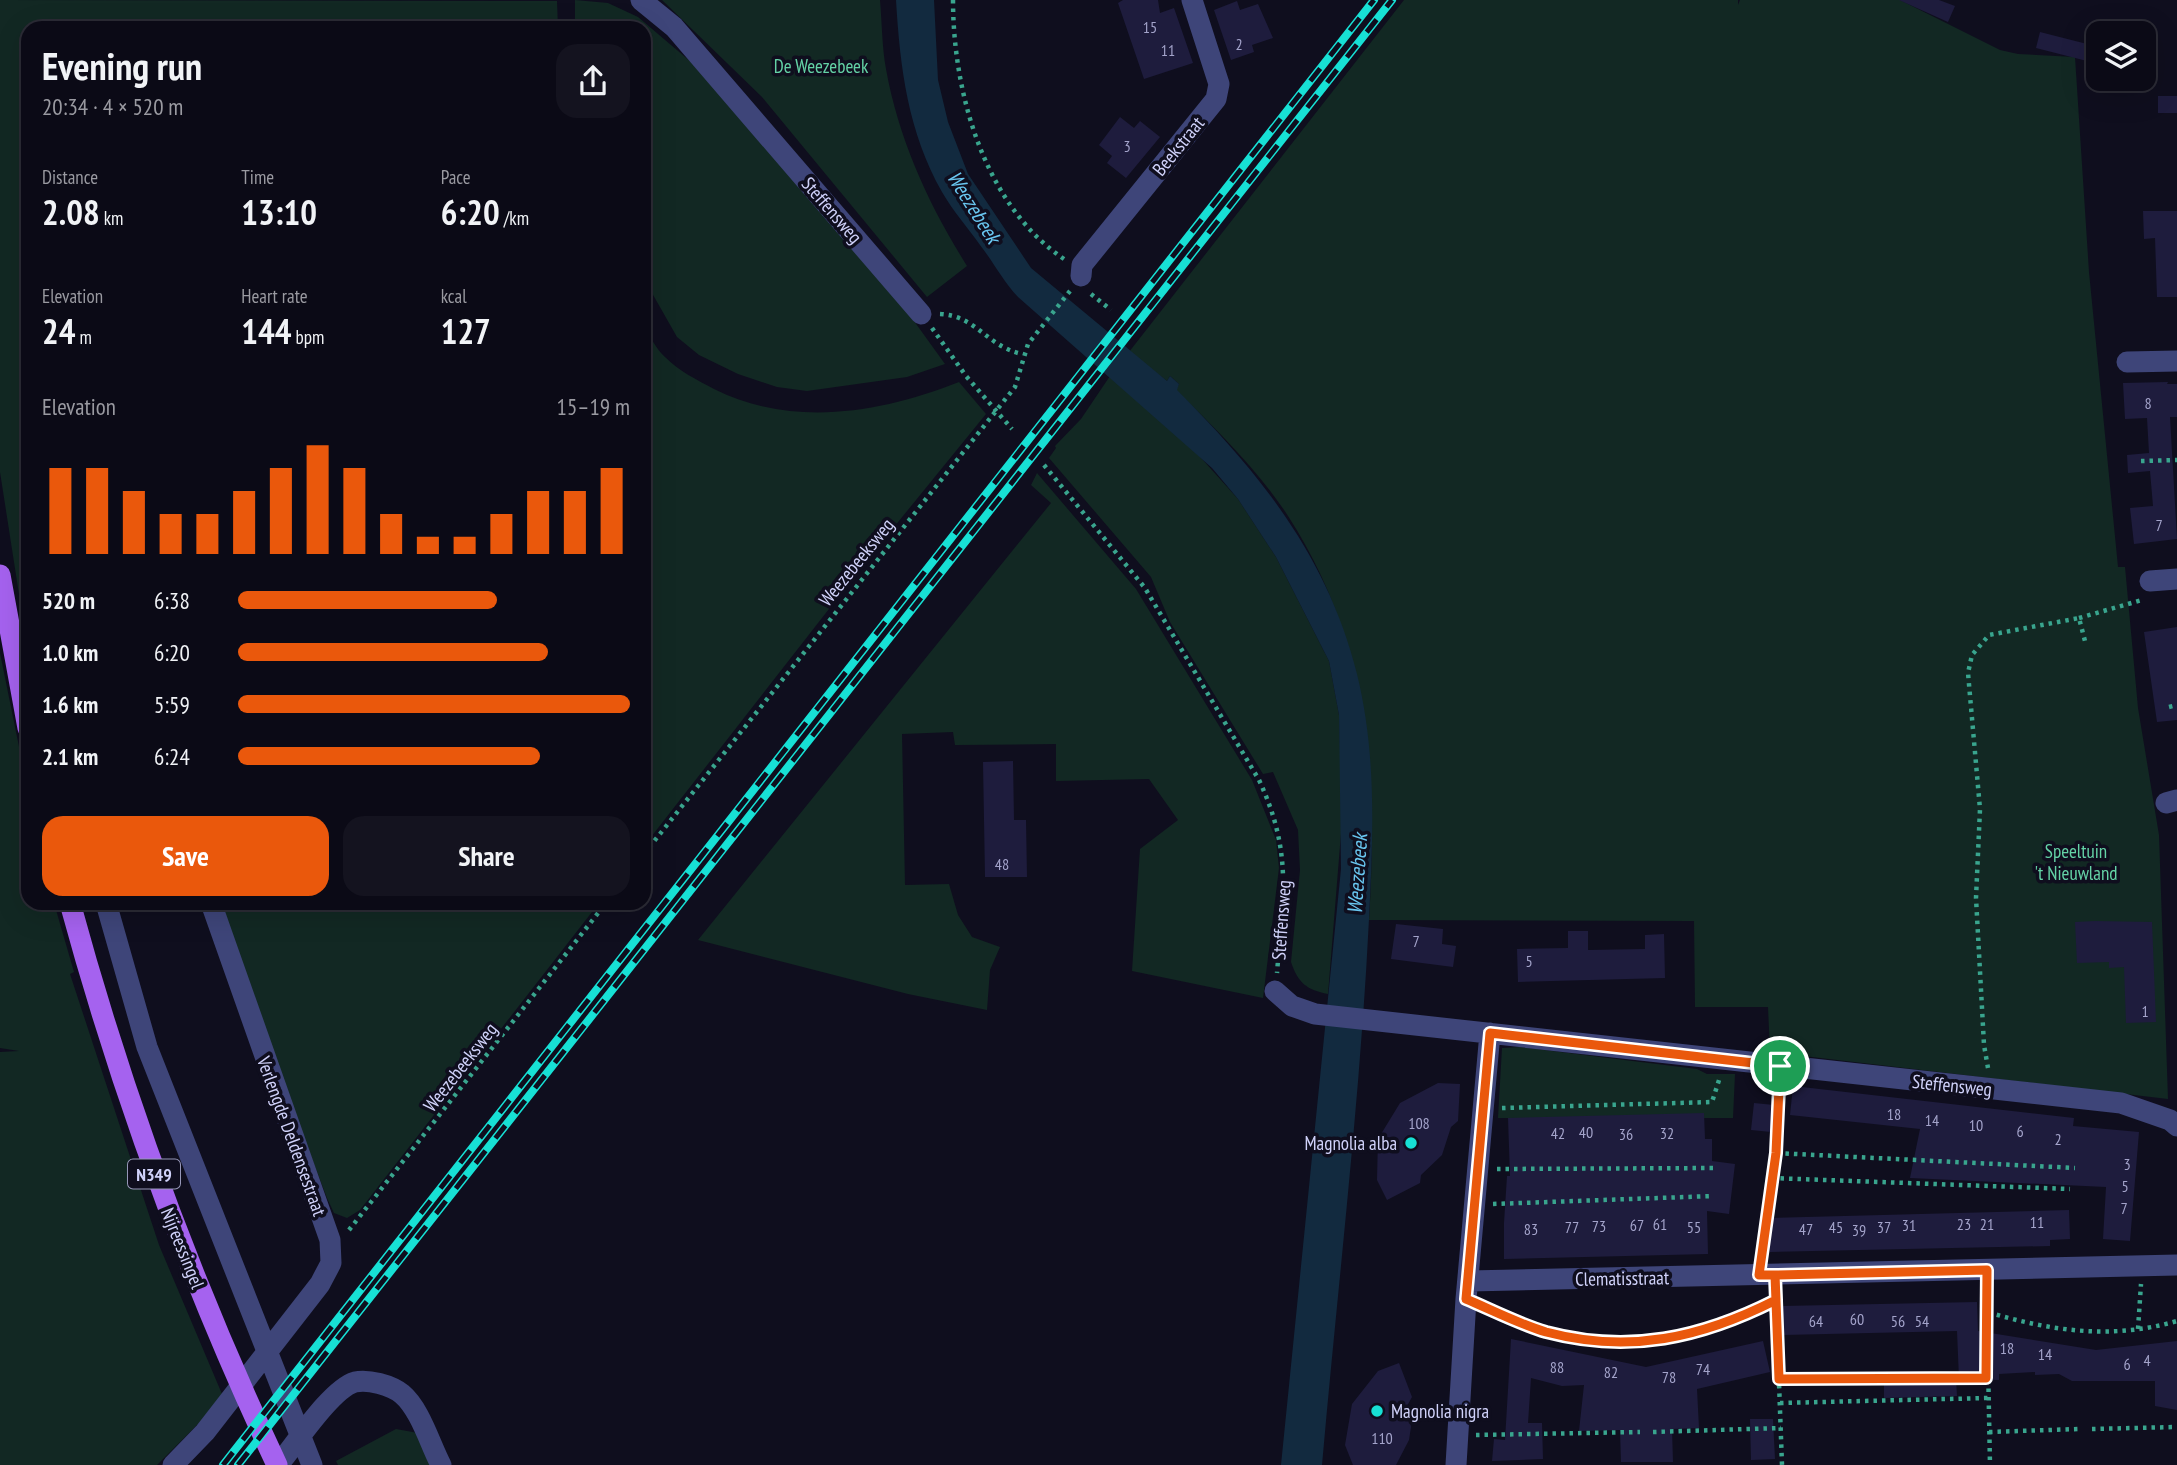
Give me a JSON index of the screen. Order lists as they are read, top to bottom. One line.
{"streets":{"main road":["N349","Nijreessingel"],"street":["Beekstraat","Steffensweg","Verlengde Deldensestraat","Clematisstraat"],"path":["Weezebeeksweg"]},"crossings":[["Beekstraat","Weezebeeksweg"],["Weezebeeksweg","Verlengde Deldensestraat"]],"water":["Weezebeek"],"parks":["De Weezebeek","Speeltuin 't Nieuwland"],"places":["Magnolia alba","Magnolia nigra"],"house_numbers":["15","2","11","3","8","7","48","7","5","1","18","14","108","10","6","40","42","32","36","2","3","5","7","11","61","23","21","67","31","73","77","55","45","37","83","47","39","60","64","56","54","18","14","4","6","88","74","82","78","110"],"page":{"heading":["Evening run","20:34 · 4 × 520 m"],"stats":[["Distance","2.08 km"],["Time","13:10"],["Pace","6:20 /km"],["Elevation","24 m"],["Heart rate","144 bpm"],["kcal","127"]],"chart":["Elevation","15–19 m"],"list":[{"name":"520 m","note":"6:38"},{"name":"1.0 km","note":"6:20"},{"name":"1.6 km","note":"5:59"},{"name":"2.1 km","note":"6:24"}],"buttons":["Save","Share"]}}
